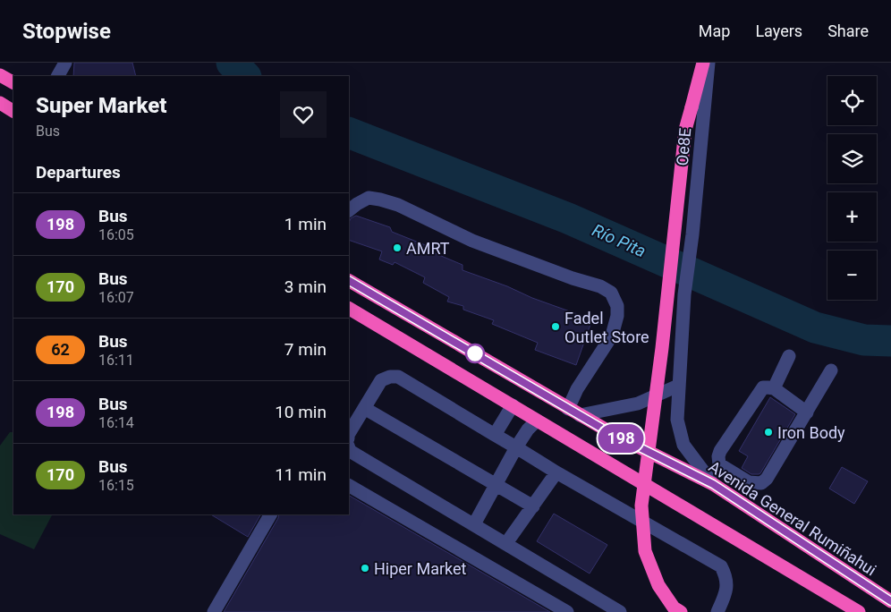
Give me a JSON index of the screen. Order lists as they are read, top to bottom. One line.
{"streets":{"highway":["Avenida General Rumiñahui"],"street":["Oe8E"]},"water":["Río Pita"],"places":["AMRT","Fadel Outlet Store","Iron Body","Hiper Market"],"lines":["bus line 198"],"page":{"header":"Stopwise","nav":["Map","Layers","Share"],"on_map":"198","map_buttons":["+","−"],"heading":[["Super Market","Bus"],"Departures"],"list":[{"mark":"198","name":"Bus","note":"16:05","value":"1 min"},{"mark":"170","name":"Bus","note":"16:07","value":"3 min"},{"mark":"62","name":"Bus","note":"16:11","value":"7 min"},{"mark":"198","name":"Bus","note":"16:14","value":"10 min"},{"mark":"170","name":"Bus","note":"16:15","value":"11 min"}]}}
